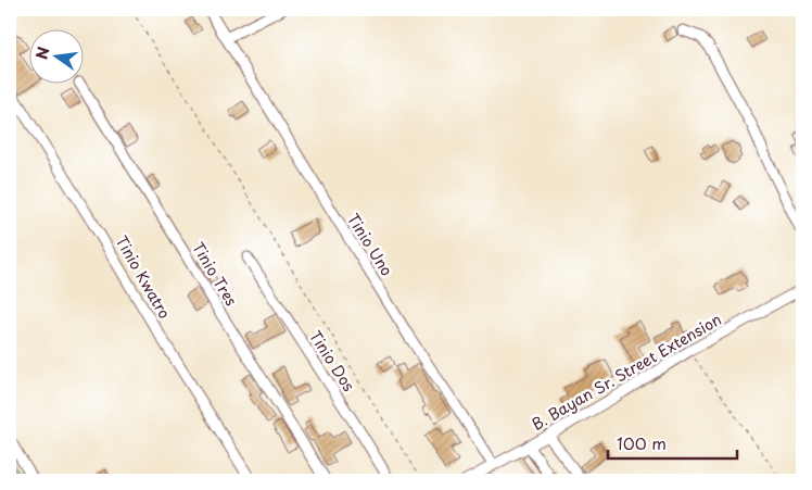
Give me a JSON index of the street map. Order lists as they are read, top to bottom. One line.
{"streets":{"street":["Tinio Uno","Tinio Tres","Tinio Kwatro","Tinio Dos","B. Bayan Sr. Street Extension"]},"crossings":[["Tinio Uno","B. Bayan Sr. Street Extension"]],"scale_bar":"100 m","north":"left"}
